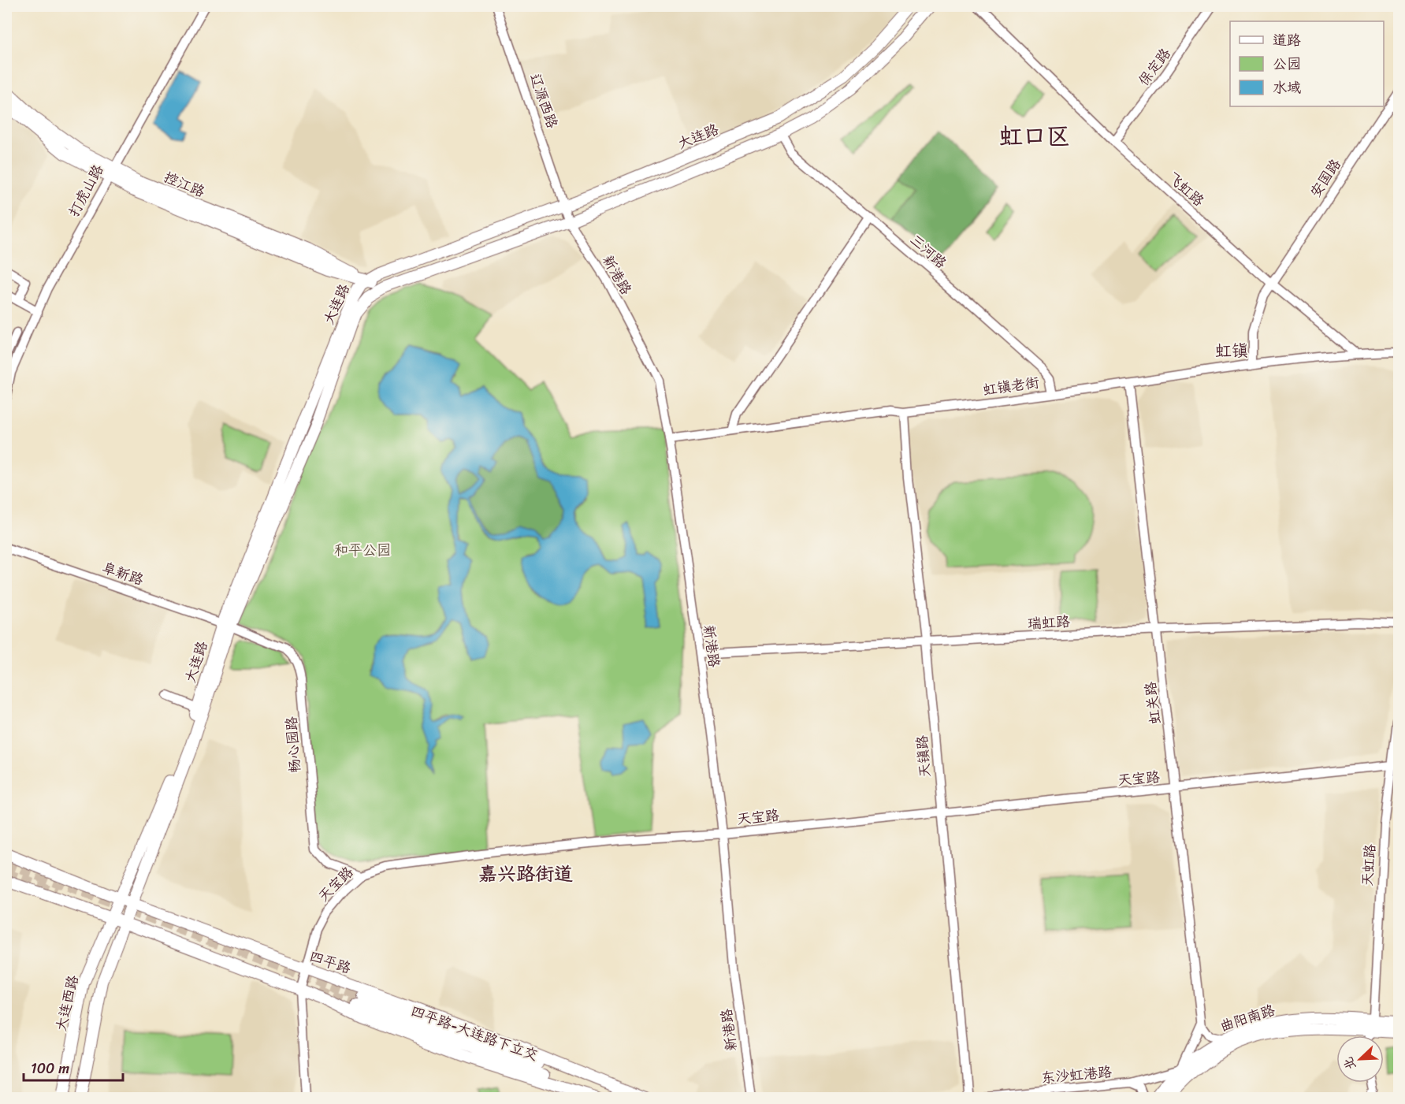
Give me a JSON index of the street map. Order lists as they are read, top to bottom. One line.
{"streets":{"main road":["大连路","控江路","四平路","大连西路","曲阳南路","四平路-大连路下立交"],"street":["保定路","辽源西路","安国路","飞虹路","打虎山路","三河路","新港路","虹镇老街","阜新路","瑞虹路","虹关路","畅心园路","天镇路","天宝路","天虹路","东沙虹港路"]},"crossings":[["保定路","飞虹路"],["辽源西路","大连路"],["辽源西路","新港路"],["大连路","控江路"],["大连路","三河路"],["大连路","新港路"],["大连路","阜新路"],["大连路","畅心园路"],["大连路","四平路"],["大连路","大连西路"],["安国路","飞虹路"],["安国路","虹镇老街"],["控江路","打虎山路"],["飞虹路","虹镇老街"],["三河路","虹镇老街"],["新港路","虹镇老街"],["新港路","瑞虹路"],["新港路","天宝路"],["虹镇老街","虹关路"],["虹镇老街","天镇路"],["阜新路","畅心园路"],["瑞虹路","虹关路"],["瑞虹路","天镇路"],["虹关路","天宝路"],["虹关路","曲阳南路"],["虹关路","东沙虹港路"],["畅心园路","天宝路"],["天镇路","天宝路"],["天镇路","东沙虹港路"],["天宝路","天虹路"],["天宝路","四平路"],["天虹路","曲阳南路"],["四平路","四平路-大连路下立交"],["曲阳南路","东沙虹港路"]],"districts":["虹口区","虹镇","嘉兴路街道"],"parks":["和平公园"],"legend":["道路","公园","水域"],"scale_bar":"100 m","north":"bottom left"}
